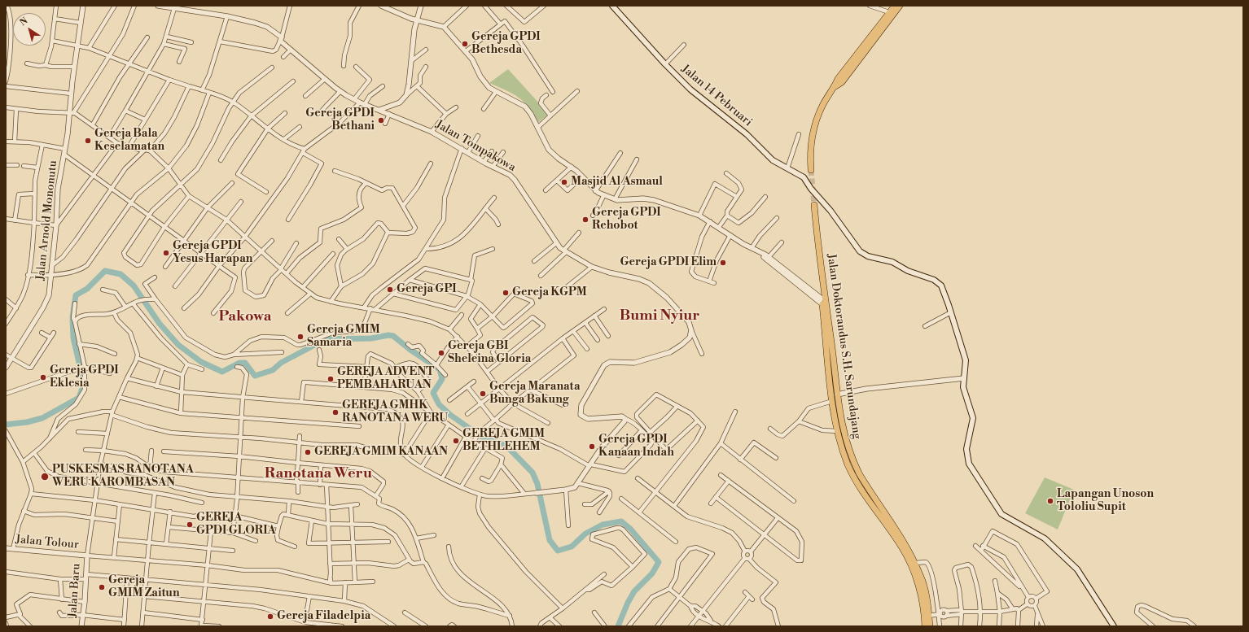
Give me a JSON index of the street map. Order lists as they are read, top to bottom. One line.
{"streets":{"highway":["Jalan Doktorandus S.H. Sarundajang"],"main road":["Jalan 14 Pebruari"],"street":["Jalan Tompakowa","Jalan Arnold Mononutu","Jalan Tolour","Jalan Baru"]},"crossings":[["Jalan Tolour","Jalan Baru"]],"districts":["Bumi Nyiur","Pakowa","Ranotana Weru"],"places":["Gereja GPDI Bethesda","Gereja GPDI Bethani","Gereja Bala Keselamatan","Masjid Al Asmaul","Gereja GPDI Rehobot","Gereja GPDI Yesus Harapan","Gereja GPDI Elim","Gereja GPI","Gereja KGPM","Gereja GMIM Samaria","Gereja GBI Sheleina Gloria","Gereja GPDI Eklesia","GEREJA ADVENT PEMBAHARUAN","Gereja Maranata Bunga Bakung","GEREJA GMHK RANOTANA WERU","GEREJA GMIM BETHLEHEM","Gereja GPDI Kanaan Indah","GEREJA GMIM KANAAN","PUSKESMAS RANOTANA WERU KAROMBASAN","Lapangan Unoson Tololiu Supit","GEREJA GPDI GLORIA","Gereja GMIM Zaitun","Gereja Filadelpia"],"north":"top left"}
